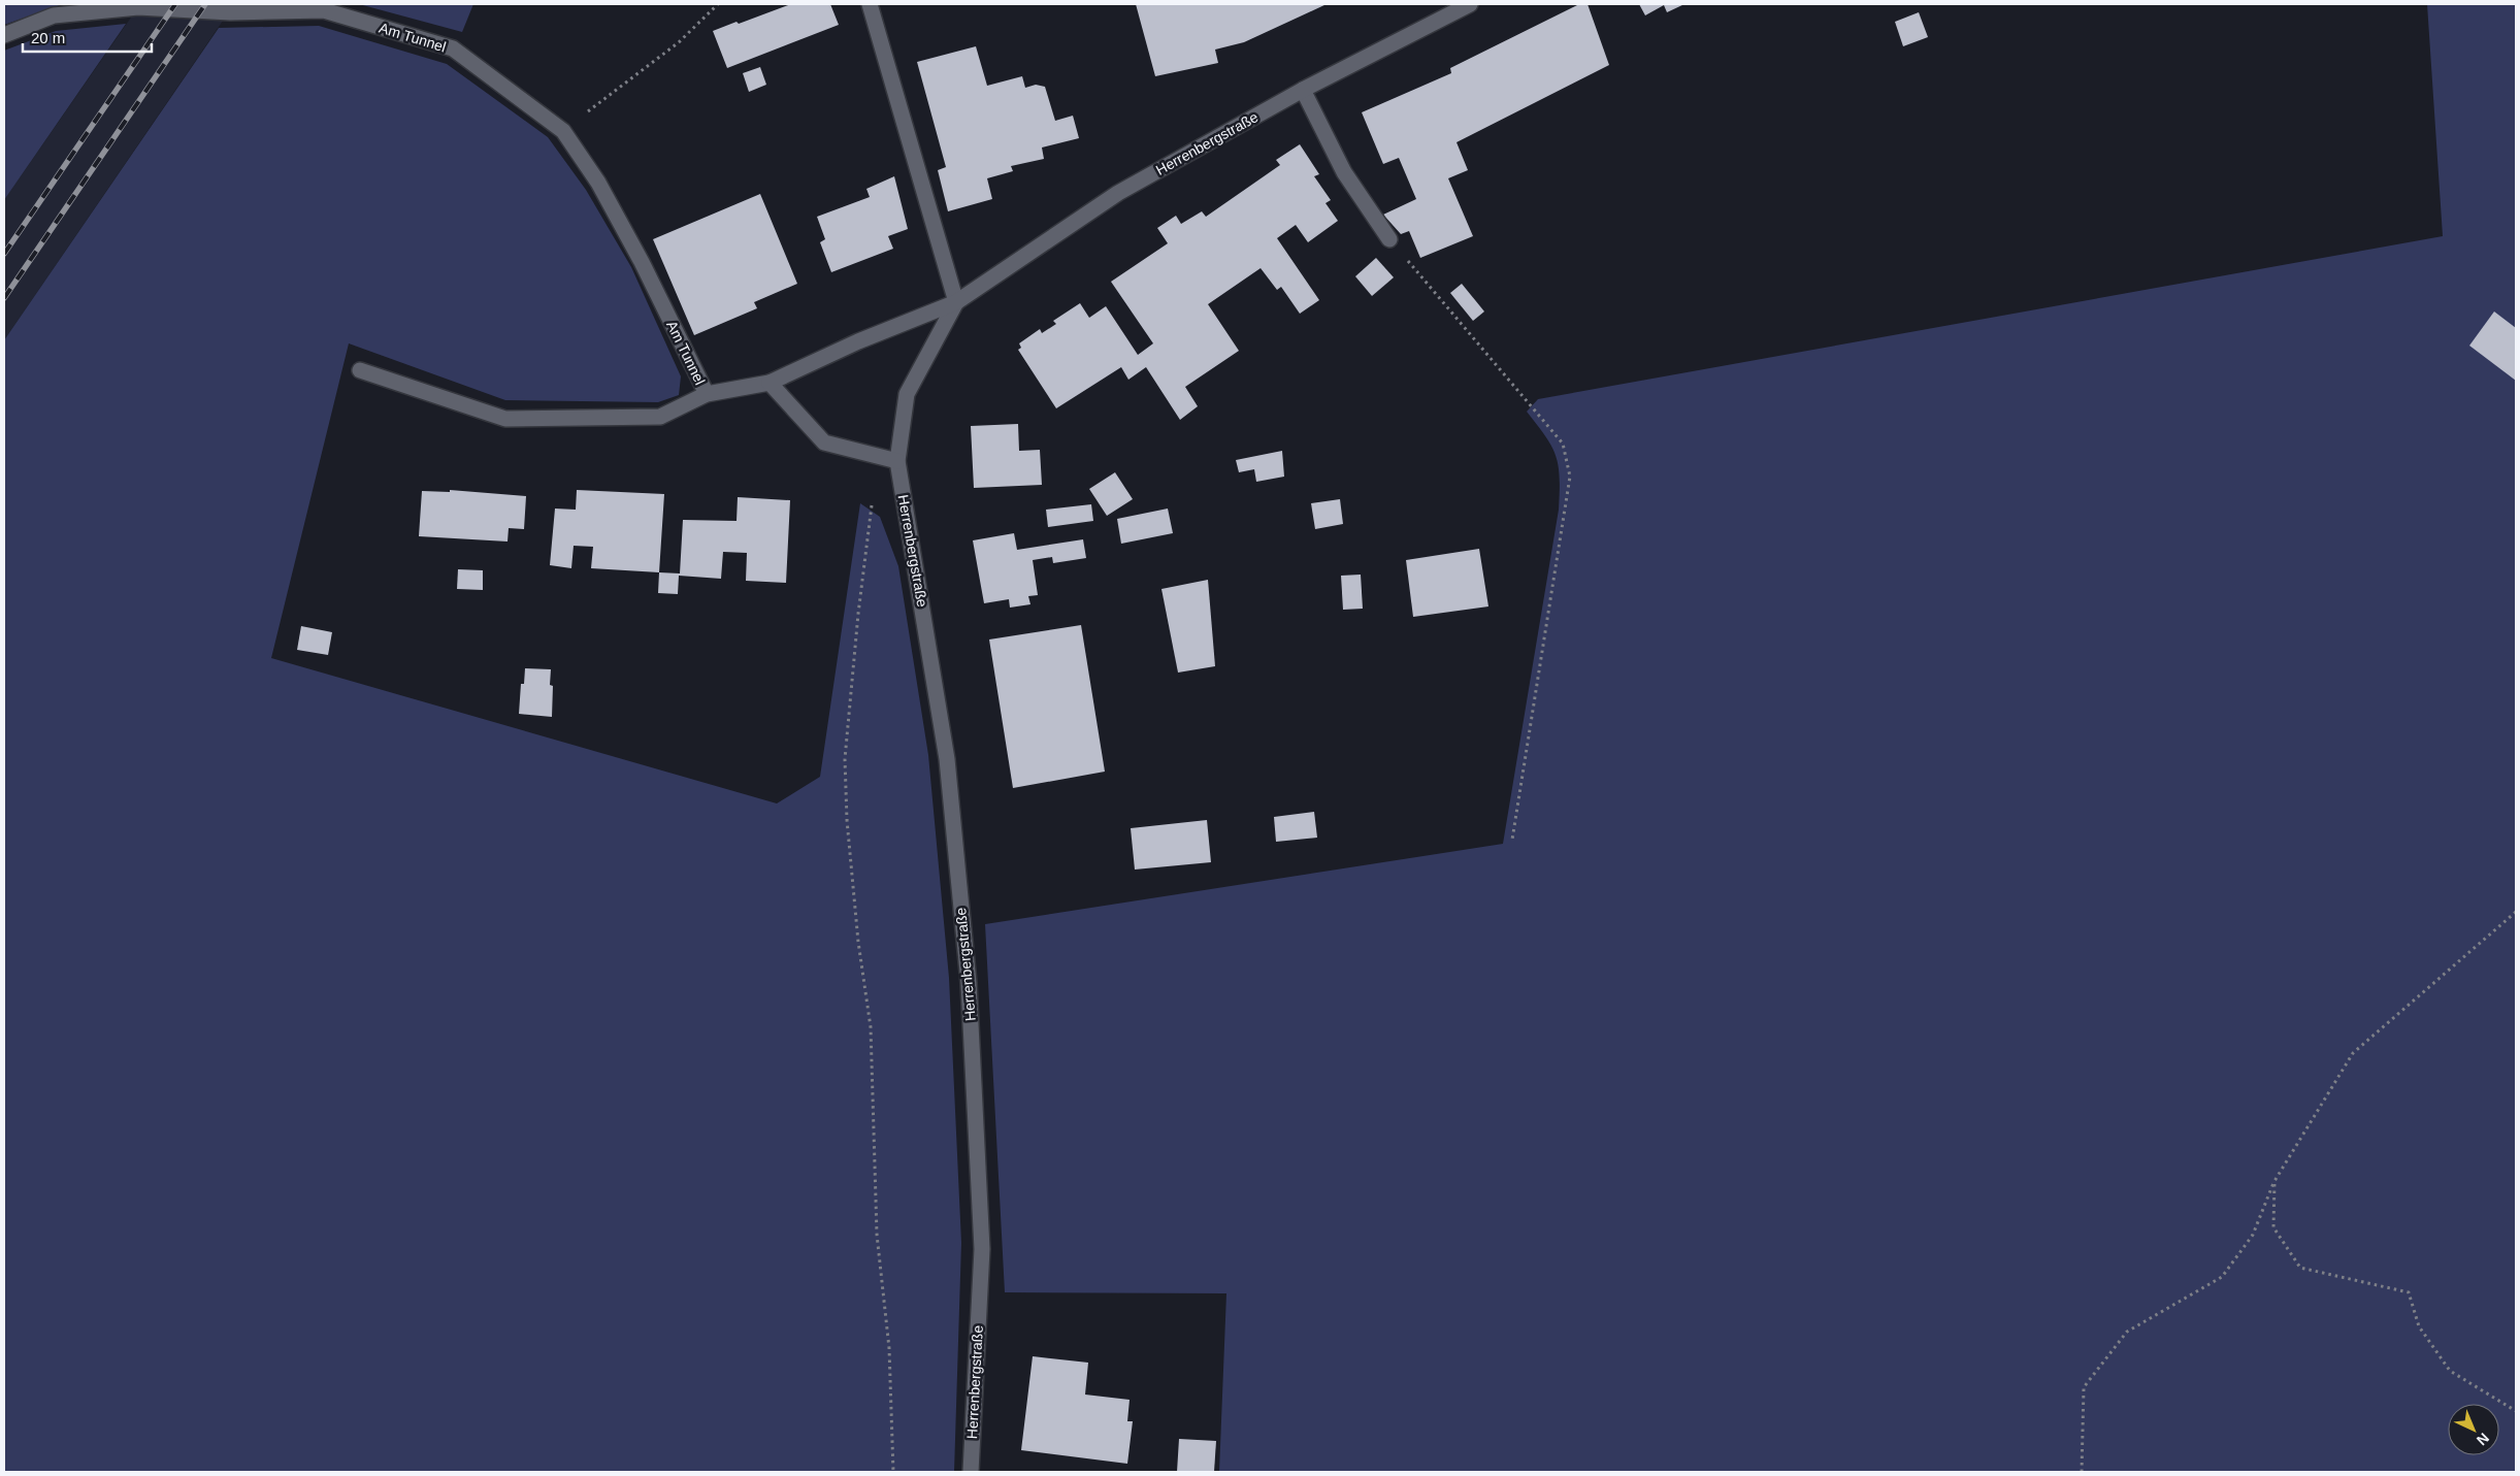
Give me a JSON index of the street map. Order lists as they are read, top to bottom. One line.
{"streets":{"street":["Am Tunnel","Herrenbergstraße"]},"crossings":[["Am Tunnel","Herrenbergstraße"]],"scale_bar":"20 m","north":"bottom right"}
